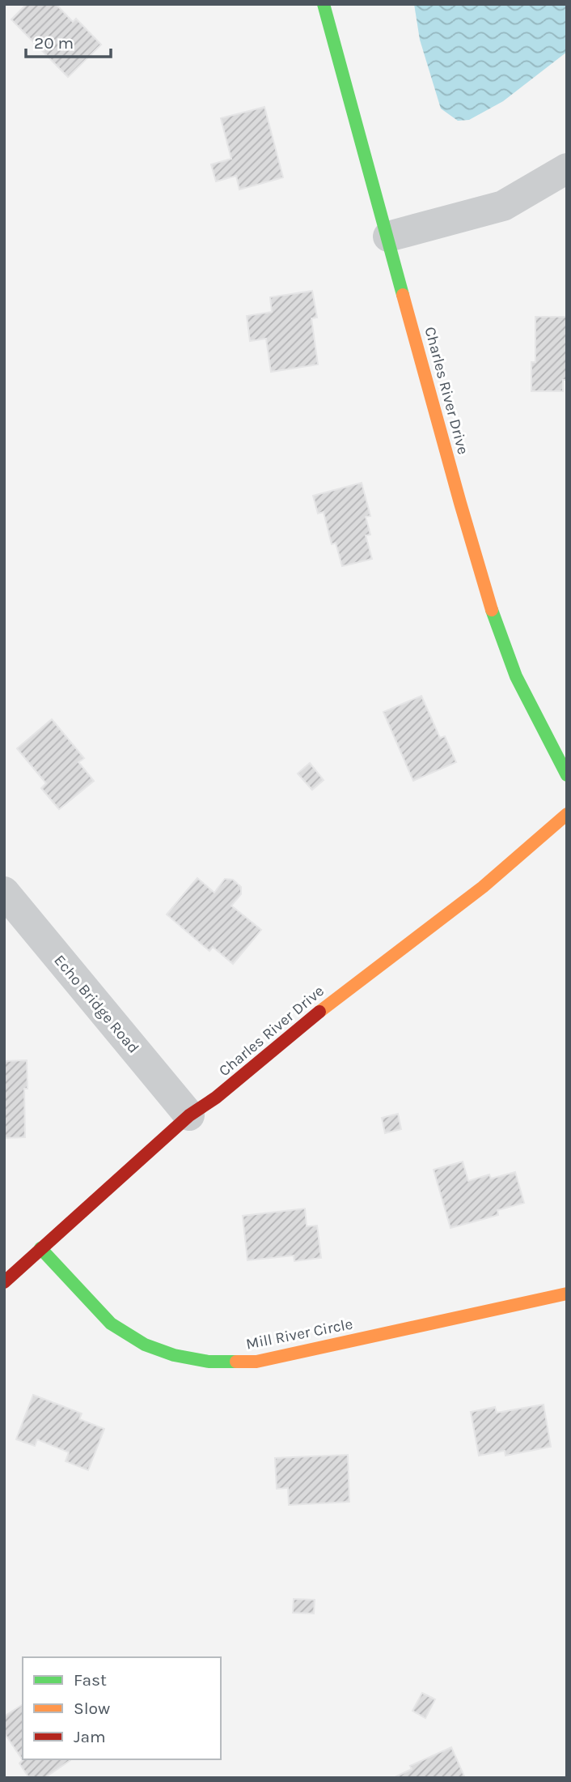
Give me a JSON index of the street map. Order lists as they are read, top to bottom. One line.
{"streets":{"street":["Charles River Drive","Echo Bridge Road","Mill River Circle"]},"crossings":[["Charles River Drive","Echo Bridge Road"],["Charles River Drive","Mill River Circle"]],"legend":["Fast","Slow","Jam"],"scale_bar":"20 m"}
